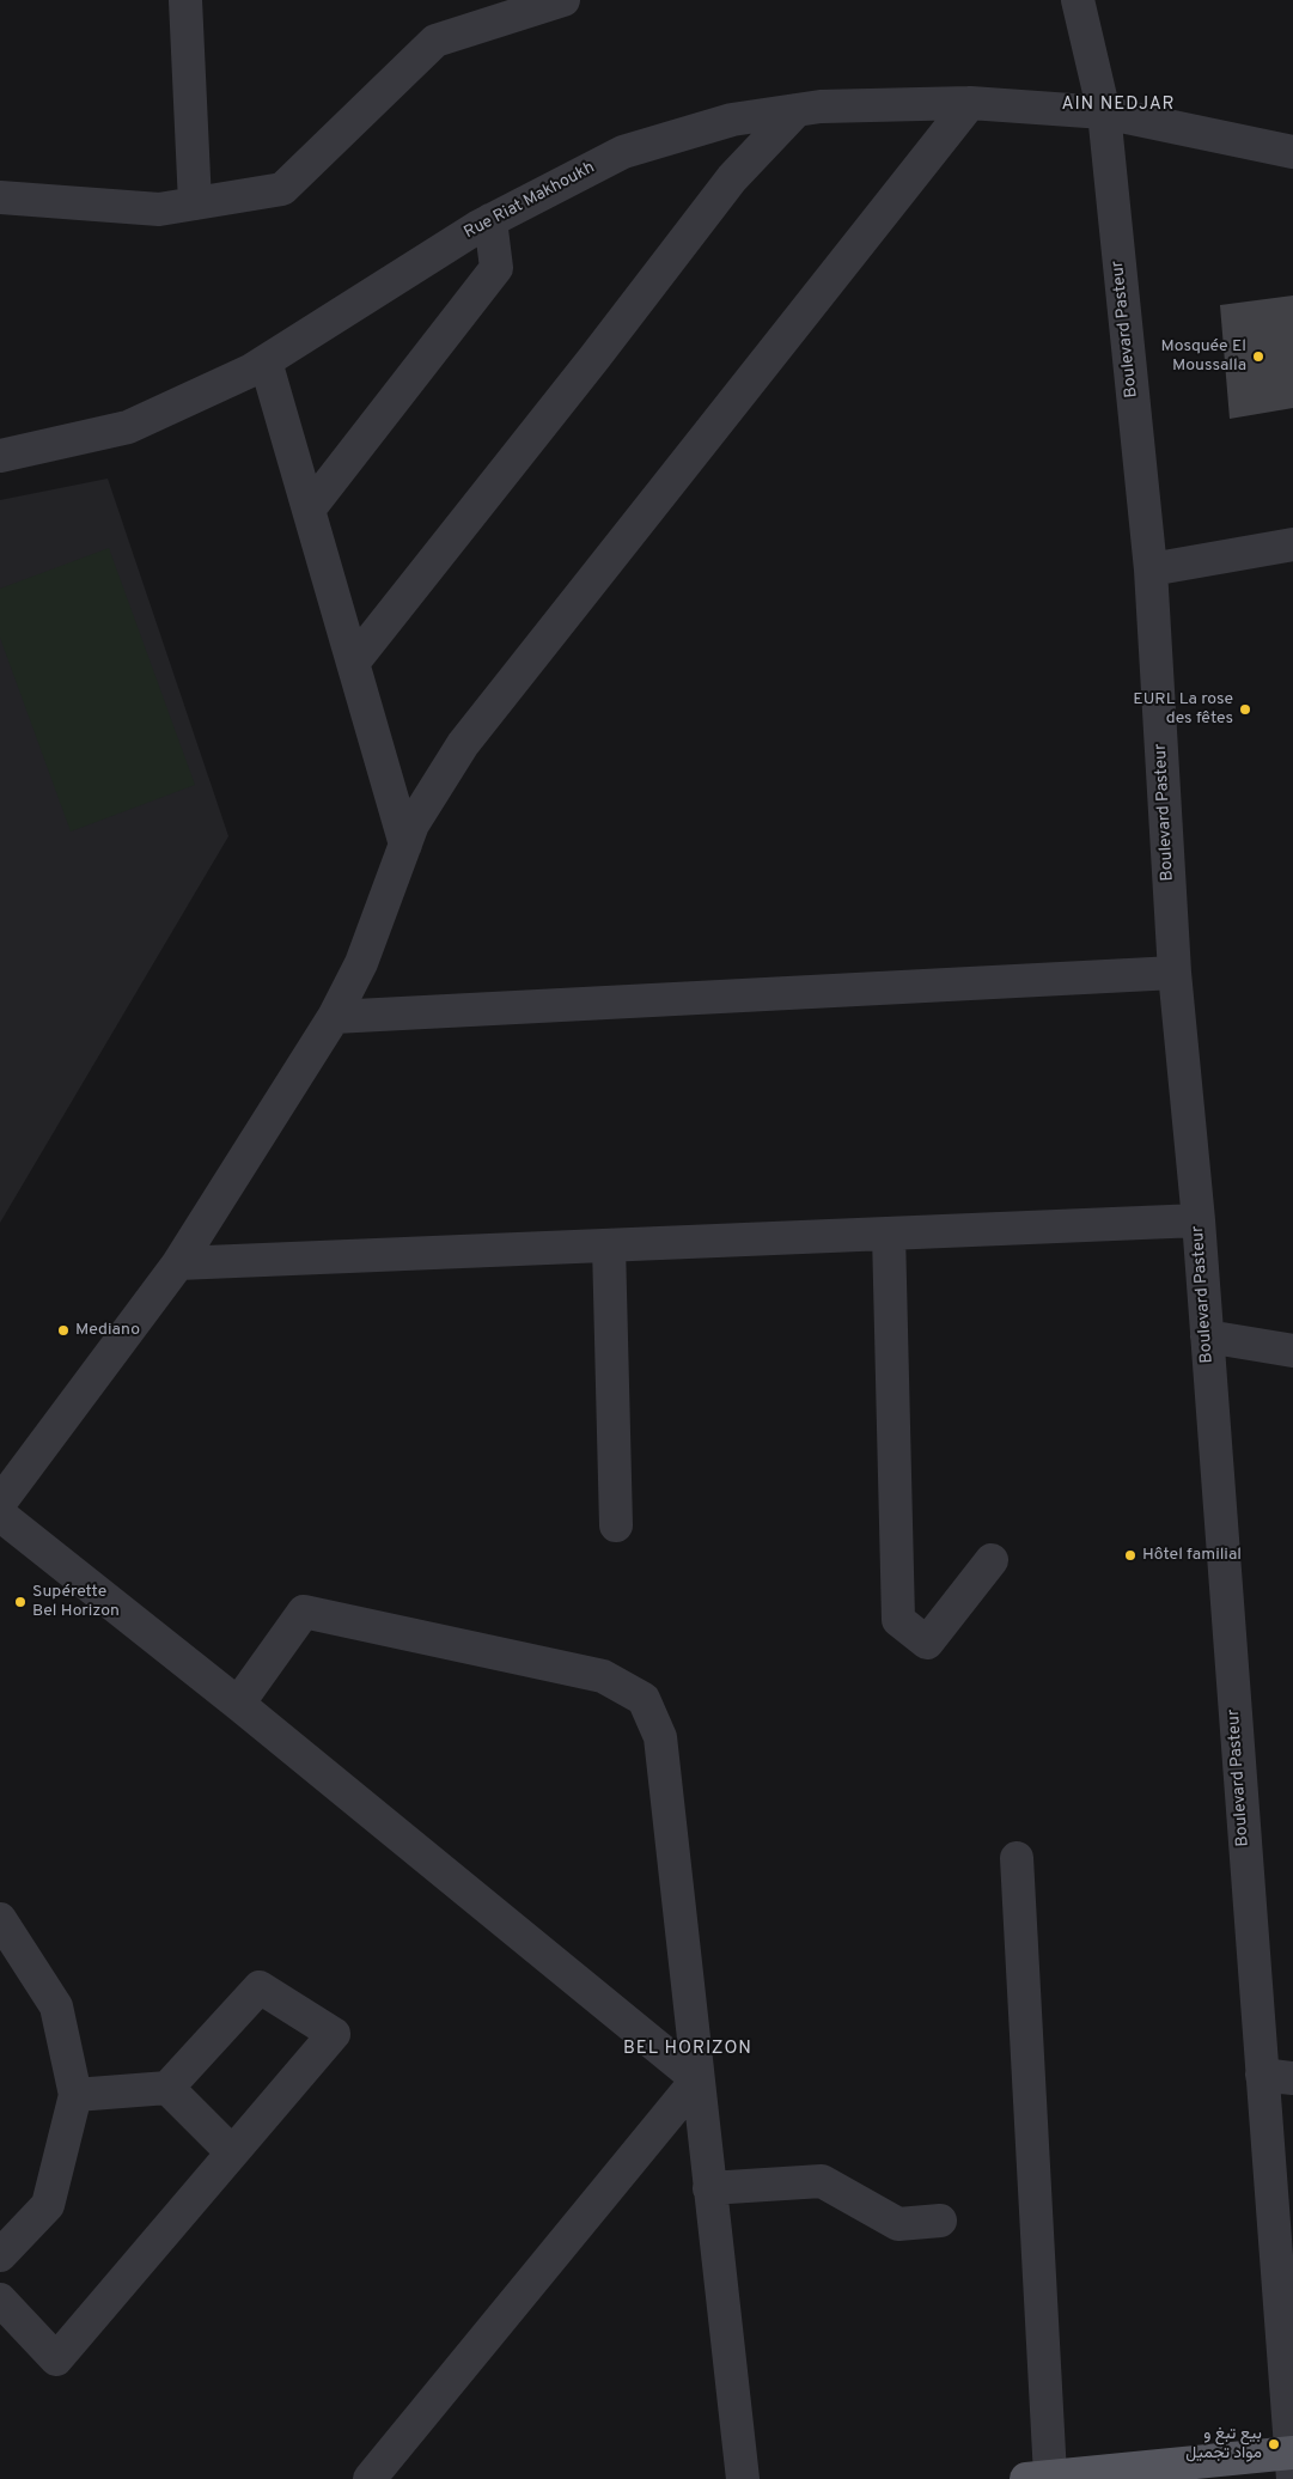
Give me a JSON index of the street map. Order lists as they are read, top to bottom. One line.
{"streets":{"street":["Rue Riat Makhoukh","Boulevard Pasteur"]},"crossings":[["Rue Riat Makhoukh","Boulevard Pasteur"]],"districts":["AIN NEDJAR","BEL HORIZON"],"places":["Mosquée El Moussalla","EURL La rose des fêtes","Mediano","Hôtel familial","Supérette Bel Horizon","بيع تبغ و مواد تجميل"]}
